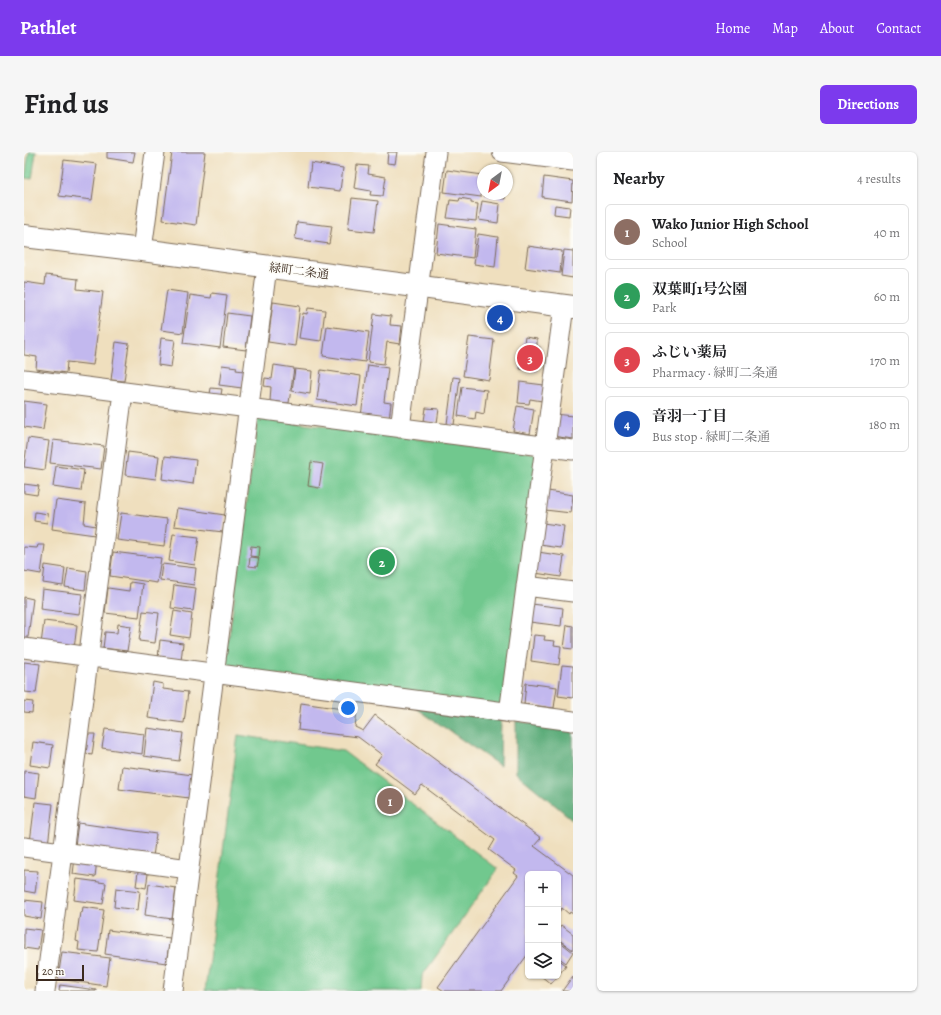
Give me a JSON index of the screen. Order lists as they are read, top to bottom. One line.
{"streets":{"street":["緑町二条通"]},"scale_bar":"20 m","north":"bottom left","page":{"header":"Pathlet","nav":["Home","Map","About","Contact"],"title":"Find us","buttons":"Directions","heading":["Nearby","4 results"],"list":[{"mark":"1","name":"Wako Junior High School","note":"School","value":"40 m"},{"mark":"2","name":"双葉町1号公園","note":"Park","value":"60 m"},{"mark":"3","name":"ふじい薬局","note":"Pharmacy · 緑町二条通","value":"170 m"},{"mark":"4","name":"音羽一丁目","note":"Bus stop · 緑町二条通","value":"180 m"}],"pins":["4","3","2","1"],"map_buttons":["+","−"],"scale":"20 m"}}
